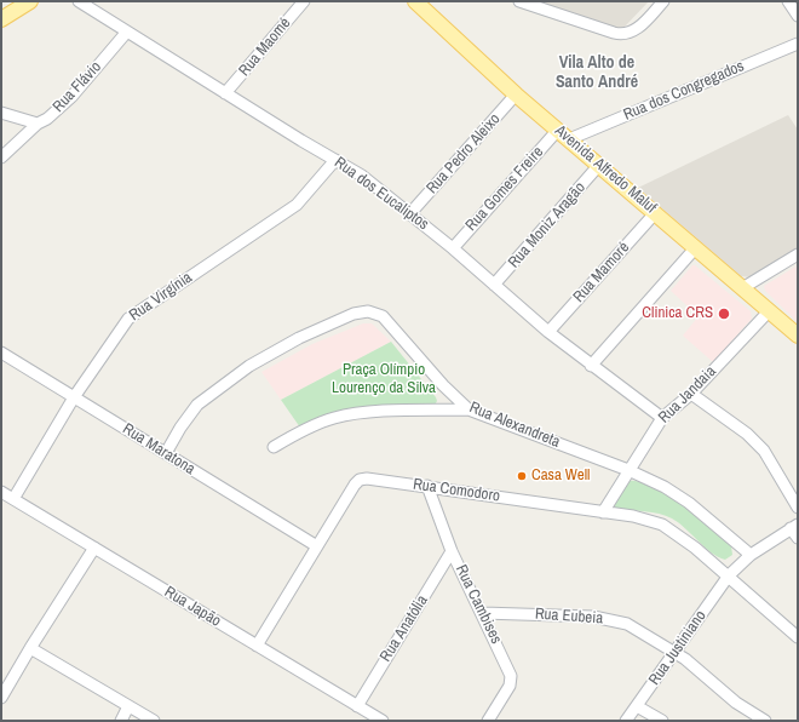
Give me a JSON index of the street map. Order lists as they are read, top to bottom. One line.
{"streets":{"main road":["Avenida Alfredo Maluf"],"street":["Rua Maomé","Rua Flávio","Rua dos Congregados","Rua Pedro Aleixo","Rua Gomes Freire","Rua dos Eucaliptos","Rua Moniz Aragão","Rua Mamoré","Rua Virgínia","Rua Jandaia","Rua Alexandreta","Rua Maratona","Rua Comodoro","Rua Cambises","Rua Japão","Rua Eubeia","Rua Anatólia","Rua Justiniano"]},"crossings":[["Rua Maomé","Rua dos Eucaliptos"],["Rua Flávio","Rua dos Eucaliptos"],["Rua dos Congregados","Avenida Alfredo Maluf"],["Rua Pedro Aleixo","Avenida Alfredo Maluf"],["Rua Pedro Aleixo","Rua dos Eucaliptos"],["Avenida Alfredo Maluf","Rua Gomes Freire"],["Avenida Alfredo Maluf","Rua Moniz Aragão"],["Avenida Alfredo Maluf","Rua Mamoré"],["Avenida Alfredo Maluf","Rua Jandaia"],["Rua Gomes Freire","Rua dos Eucaliptos"],["Rua dos Eucaliptos","Rua Moniz Aragão"],["Rua dos Eucaliptos","Rua Mamoré"],["Rua dos Eucaliptos","Rua Virgínia"],["Rua dos Eucaliptos","Rua Jandaia"],["Rua Virgínia","Rua Maratona"],["Rua Virgínia","Rua Japão"],["Rua Jandaia","Rua Alexandreta"],["Rua Jandaia","Rua Comodoro"],["Rua Alexandreta","Rua Maratona"],["Rua Alexandreta","Rua Justiniano"],["Rua Maratona","Rua Comodoro"],["Rua Comodoro","Rua Cambises"],["Rua Comodoro","Rua Japão"],["Rua Comodoro","Rua Justiniano"],["Rua Cambises","Rua Eubeia"],["Rua Cambises","Rua Anatólia"],["Rua Japão","Rua Anatólia"],["Rua Eubeia","Rua Justiniano"]],"districts":["Vila Alto de Santo André"],"parks":["Praça Olímpio Lourenço da Silva"],"places":["Clinica CRS","Casa Well"]}
